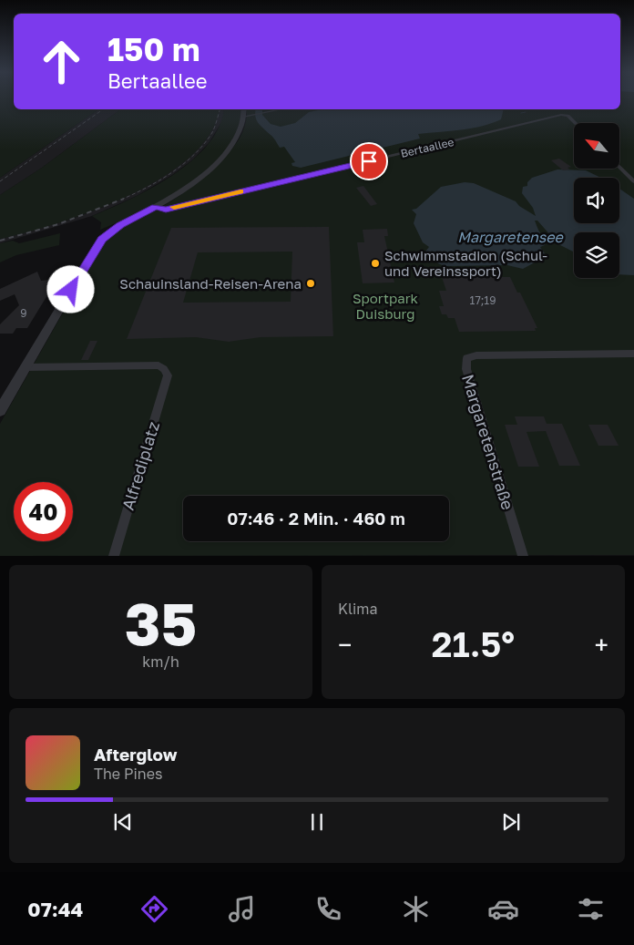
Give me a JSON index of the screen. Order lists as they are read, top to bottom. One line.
{"streets":{"street":["Bertaallee","Margaretenstraße","Alfrediplatz"]},"water":["Margaretensee"],"parks":["Sportpark Duisburg"],"places":["Schwimmstadion (Schul- und Vereinssport)","Schauinsland-Reisen-Arena"],"house_numbers":["17;19","9"],"north":"top left","page":{"turn":["150 m","Bertaallee"],"limit":"40","trip":"07:46 · 2 Min. · 460 m","tile":[["35","km/h"],"Klima"],"heat":["−","21.5°","+"],"song":["Afterglow","The Pines"],"tabs":"07:44"}}
